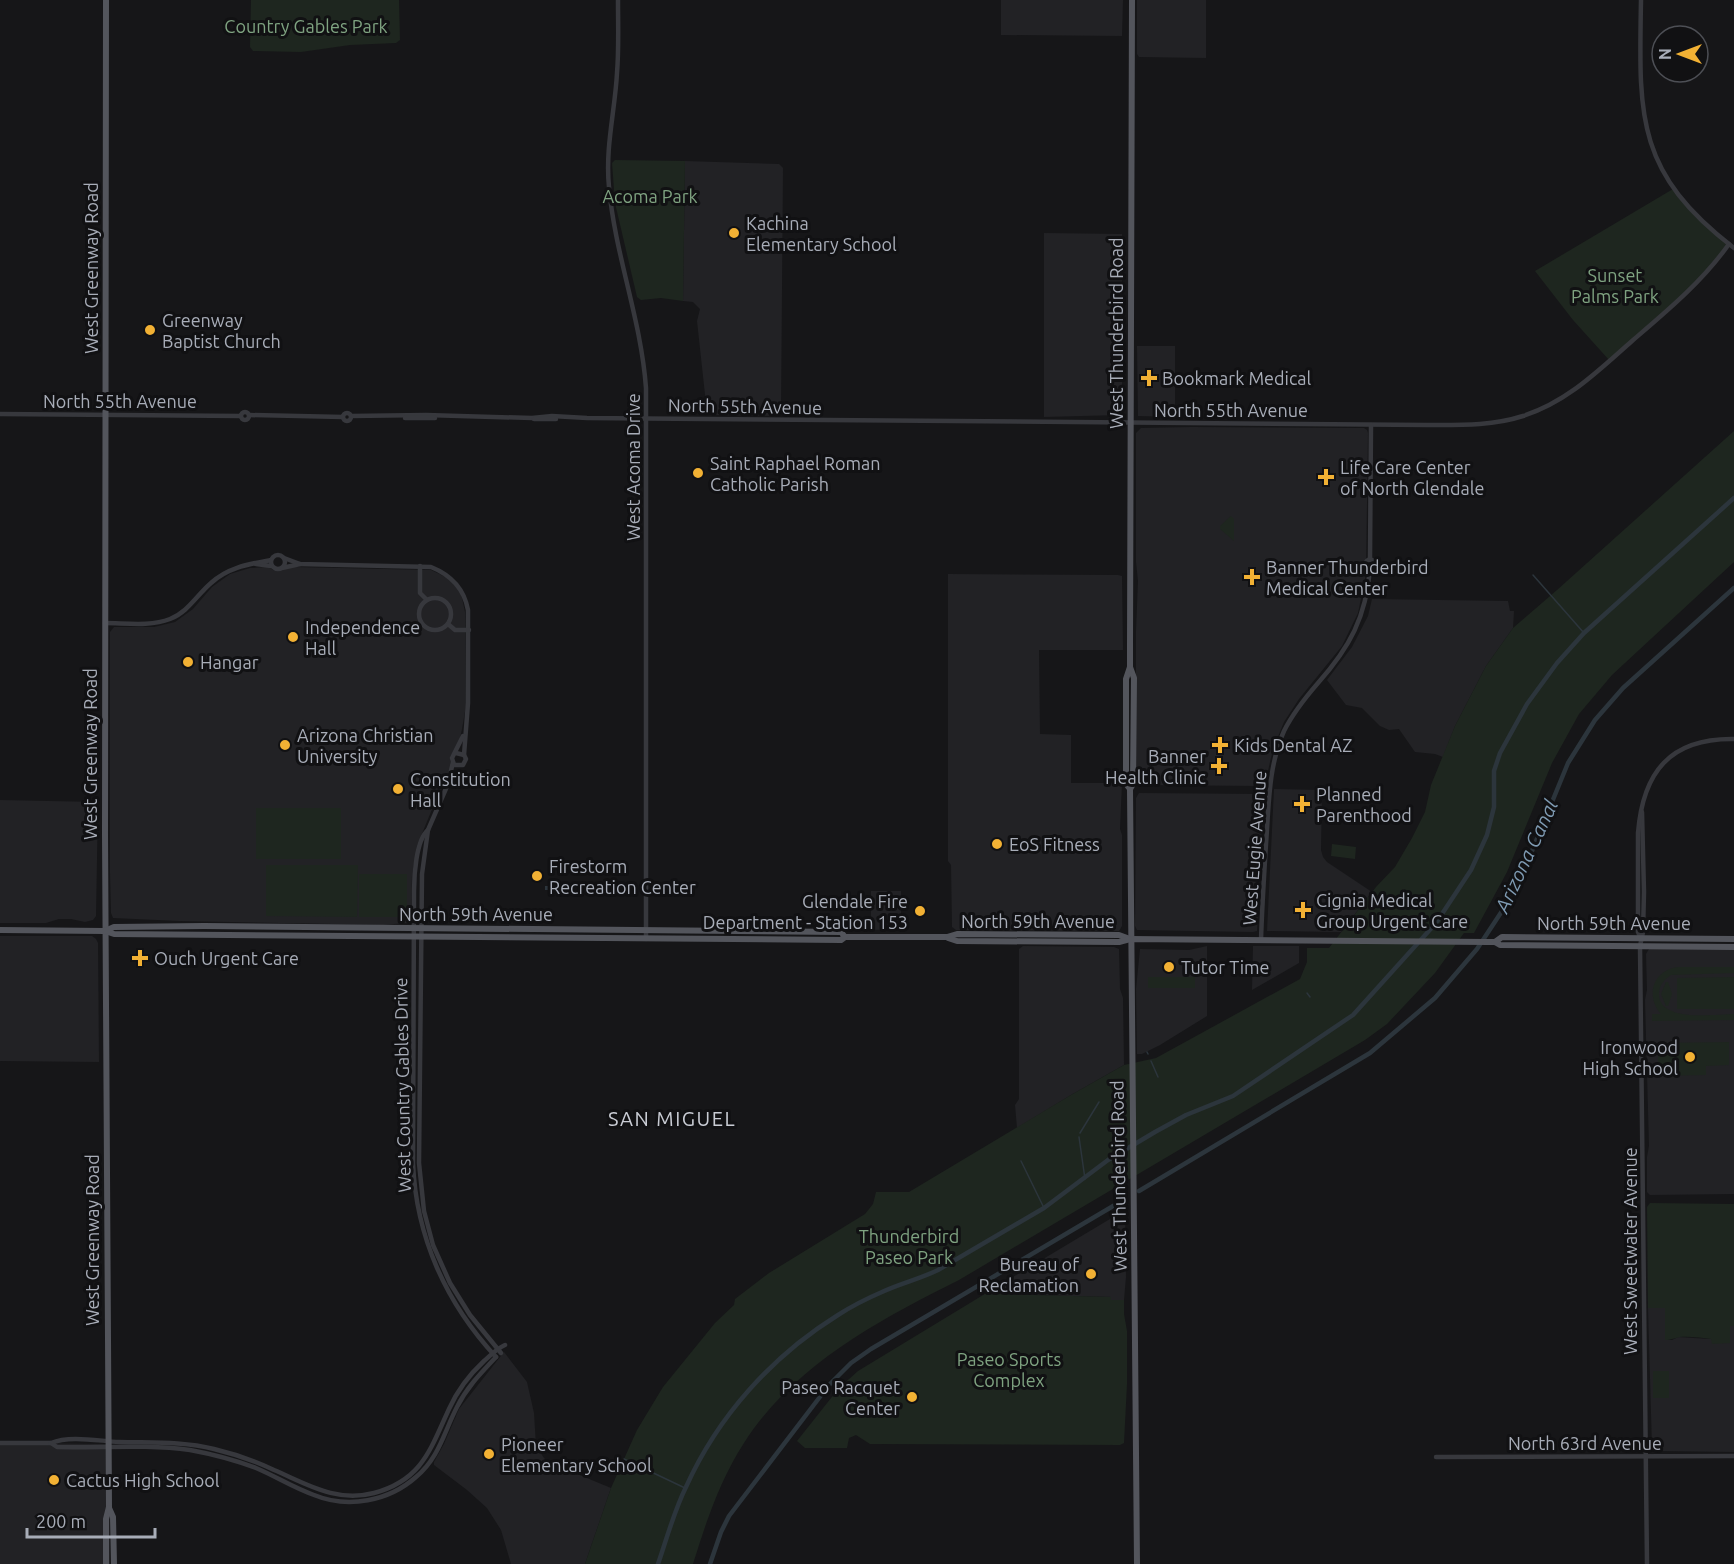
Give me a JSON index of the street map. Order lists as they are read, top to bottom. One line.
{"streets":{"main road":["West Greenway Road","West Thunderbird Road","North 59th Avenue"],"street":["North 55th Avenue","West Acoma Drive","West Eugie Avenue","West Country Gables Drive","West Sweetwater Avenue","North 63rd Avenue"]},"crossings":[["West Greenway Road","North 55th Avenue"],["West Greenway Road","North 59th Avenue"],["West Thunderbird Road","North 55th Avenue"],["West Thunderbird Road","North 59th Avenue"],["North 55th Avenue","West Acoma Drive"],["North 55th Avenue","West Eugie Avenue"],["West Acoma Drive","North 59th Avenue"],["West Eugie Avenue","North 59th Avenue"],["North 59th Avenue","West Country Gables Drive"],["North 59th Avenue","West Sweetwater Avenue"],["West Sweetwater Avenue","North 63rd Avenue"]],"districts":["SAN MIGUEL"],"water":["Arizona Canal"],"parks":["Country Gables Park","Acoma Park","Sunset Palms Park","Thunderbird Paseo Park","Paseo Sports Complex"],"places":{"other":["Kachina Elementary School","Greenway Baptist Church","Saint Raphael Roman Catholic Parish","Independence Hall","Hangar","Arizona Christian University","Constitution Hall","EoS Fitness","Firestorm Recreation Center","Glendale Fire Department - Station 153","Tutor Time","Ironwood High School","Bureau of Reclamation","Paseo Racquet Center","Pioneer Elementary School","Cactus High School"],"health":["Bookmark Medical","Life Care Center of North Glendale","Banner Thunderbird Medical Center","Kids Dental AZ","Banner Health Clinic","Planned Parenthood","Cignia Medical Group Urgent Care","Ouch Urgent Care"]},"scale_bar":"200 m","north":"left"}
